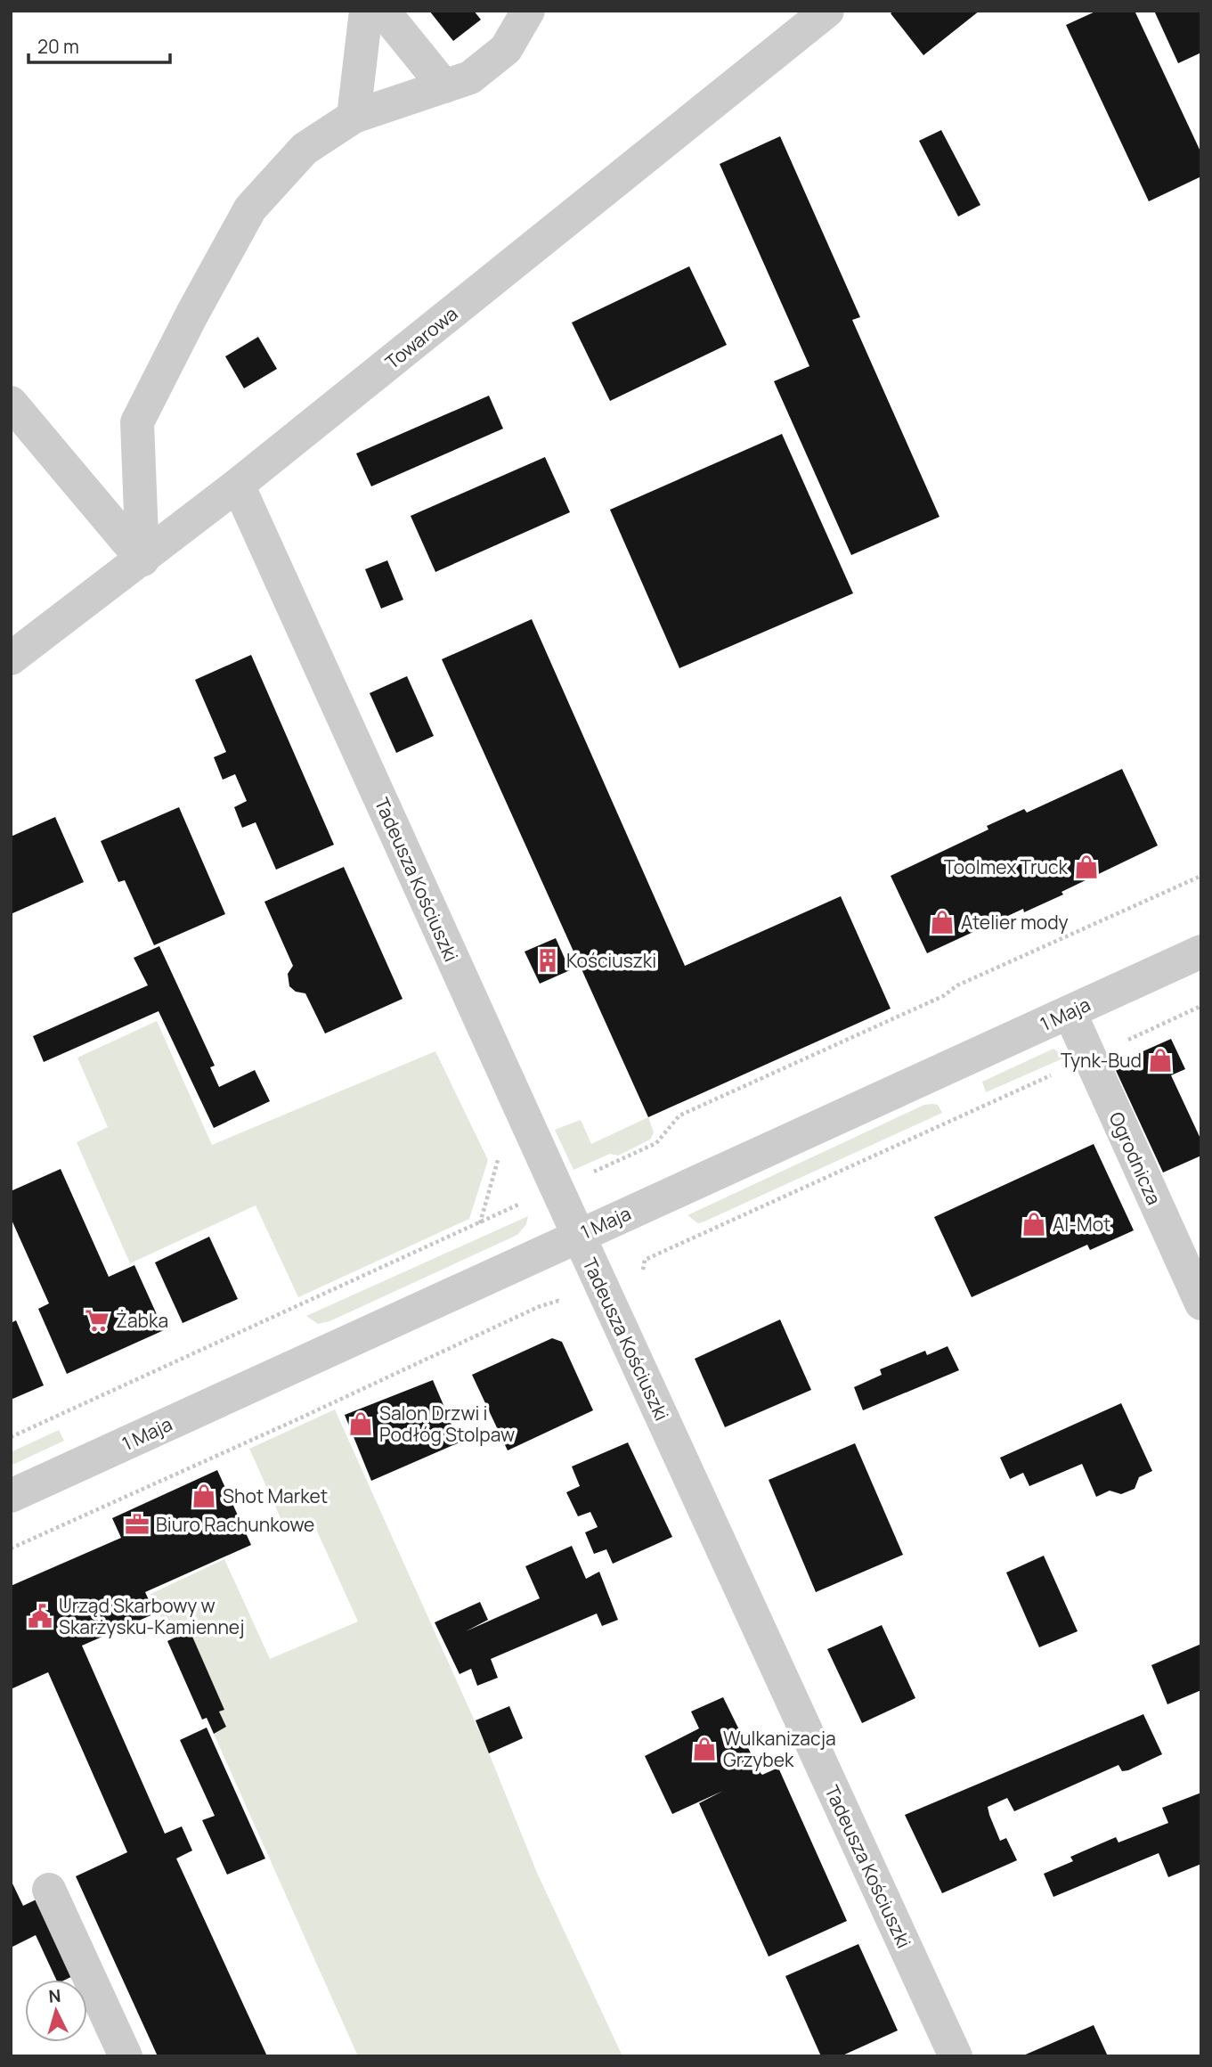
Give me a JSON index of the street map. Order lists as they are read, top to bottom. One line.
{"streets":{"street":["Towarowa","Tadeusza Kościuszki","1 Maja","Ogrodnicza"]},"crossings":[["Towarowa","Tadeusza Kościuszki"],["Tadeusza Kościuszki","1 Maja"],["1 Maja","Ogrodnicza"]],"places":{"shop":["Toolmex Truck","Atelier mody","Tynk-Bud","Al-Mot","Salon Drzwi i Podłóg Stolpaw","Shot Market","Wulkanizacja Grzybek"],"building":["Kościuszki"],"supermarket":["Żabka"],"office":["Biuro Rachunkowe"],"public building":["Urząd Skarbowy w Skarżysku-Kamiennej"]},"scale_bar":"20 m","north":"top"}
